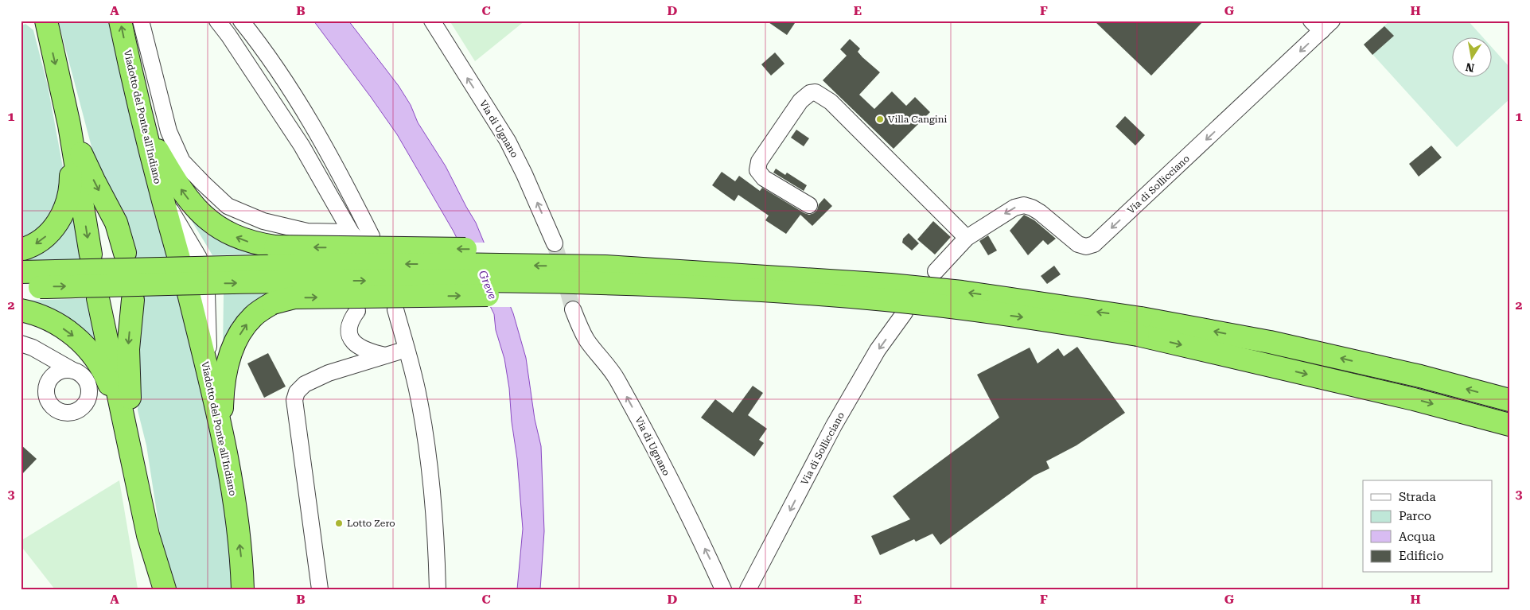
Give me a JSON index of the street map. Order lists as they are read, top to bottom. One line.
{"streets":{"highway":["Viadotto del Ponte all'Indiano"],"street":["Via di Ugnano","Via di Sollicciano"]},"one_way":["Via di Ugnano","Via di Sollicciano"],"water":["Greve"],"places":["Villa Cangini","Lotto Zero"],"legend":["Strada","Parco","Acqua","Edificio"],"north":"bottom","grid":{"columns":["A","B","C","D","E","F","G","H"],"rows":["1","2","3"]}}
